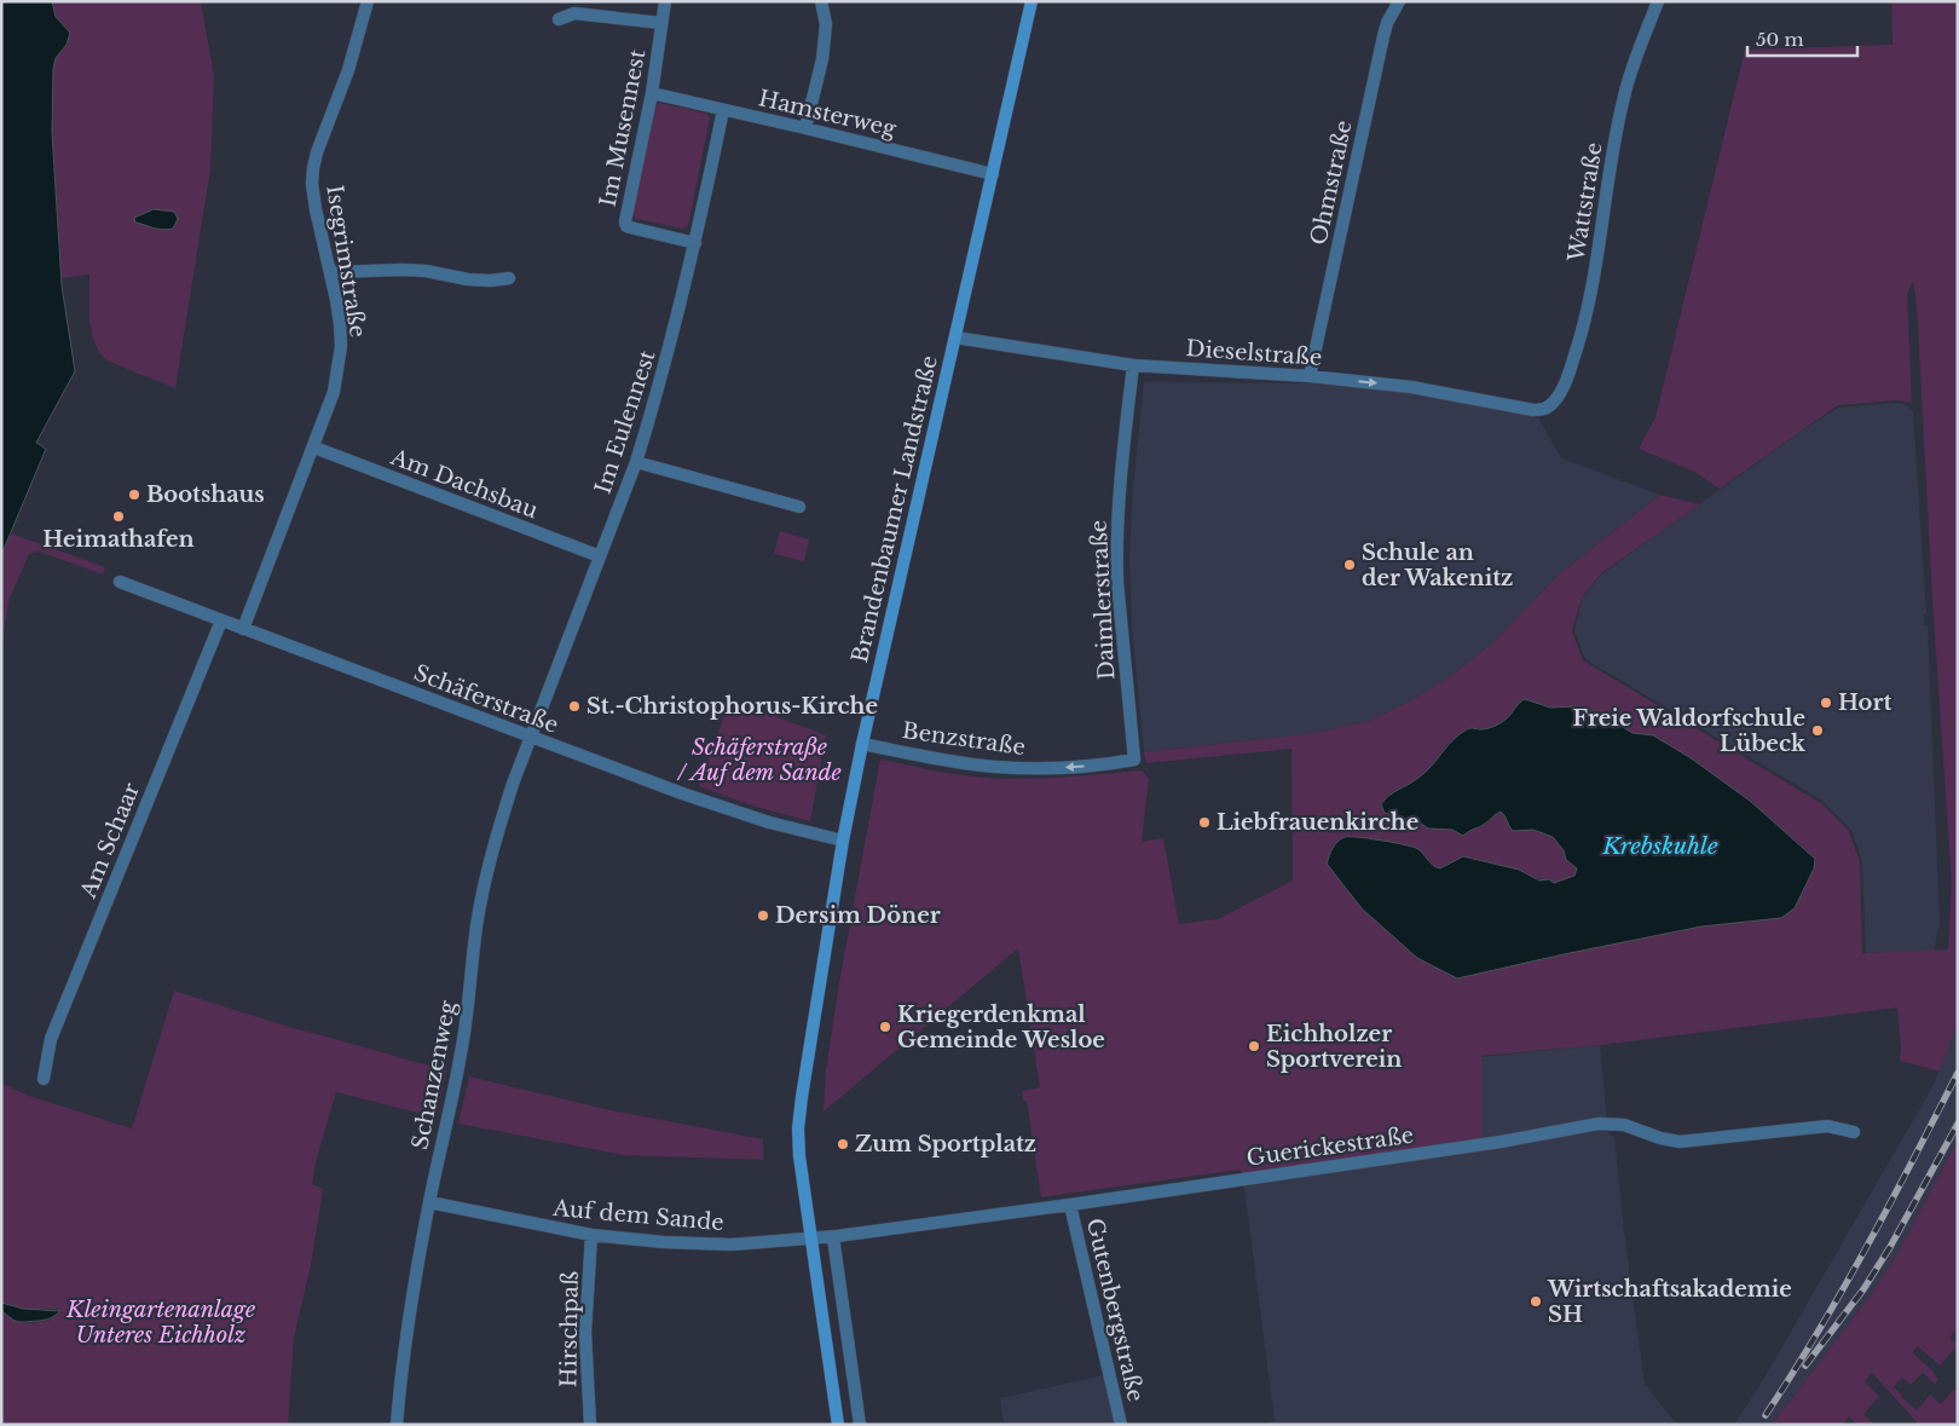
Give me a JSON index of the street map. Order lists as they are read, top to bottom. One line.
{"streets":{"main road":["Brandenbaumer Landstraße"],"street":["Hamsterweg","Im Musennest","Ohmstraße","Wattstraße","Isegrimstraße","Dieselstraße","Im Eulennest","Am Dachsbau","Daimlerstraße","Schäferstraße","Benzstraße","Am Schaar","Schanzenweg","Guerickestraße","Auf dem Sande","Gutenbergstraße","Hirschpaß"]},"crossings":[["Hamsterweg","Im Musennest"],["Hamsterweg","Im Eulennest"],["Hamsterweg","Brandenbaumer Landstraße"],["Im Musennest","Im Eulennest"],["Ohmstraße","Dieselstraße"],["Wattstraße","Dieselstraße"],["Isegrimstraße","Am Dachsbau"],["Isegrimstraße","Schäferstraße"],["Dieselstraße","Brandenbaumer Landstraße"],["Dieselstraße","Daimlerstraße"],["Im Eulennest","Am Dachsbau"],["Im Eulennest","Schäferstraße"],["Im Eulennest","Schanzenweg"],["Brandenbaumer Landstraße","Schäferstraße"],["Brandenbaumer Landstraße","Benzstraße"],["Brandenbaumer Landstraße","Guerickestraße"],["Brandenbaumer Landstraße","Auf dem Sande"],["Daimlerstraße","Benzstraße"],["Schäferstraße","Am Schaar"],["Schäferstraße","Schanzenweg"],["Schanzenweg","Auf dem Sande"],["Guerickestraße","Auf dem Sande"],["Guerickestraße","Gutenbergstraße"],["Auf dem Sande","Hirschpaß"]],"one_way":["Dieselstraße","Benzstraße"],"water":["Krebskuhle"],"parks":["Schäferstraße / Auf dem Sande","Kleingartenanlage Unteres Eichholz"],"places":["Bootshaus","Heimathafen","Schule an der Wakenitz","Hort","St.-Christophorus-Kirche","Freie Waldorfschule Lübeck","Liebfrauenkirche","Dersim Döner","Kriegerdenkmal Gemeinde Wesloe","Eichholzer Sportverein","Zum Sportplatz","Wirtschaftsakademie SH"],"scale_bar":"50 m"}
